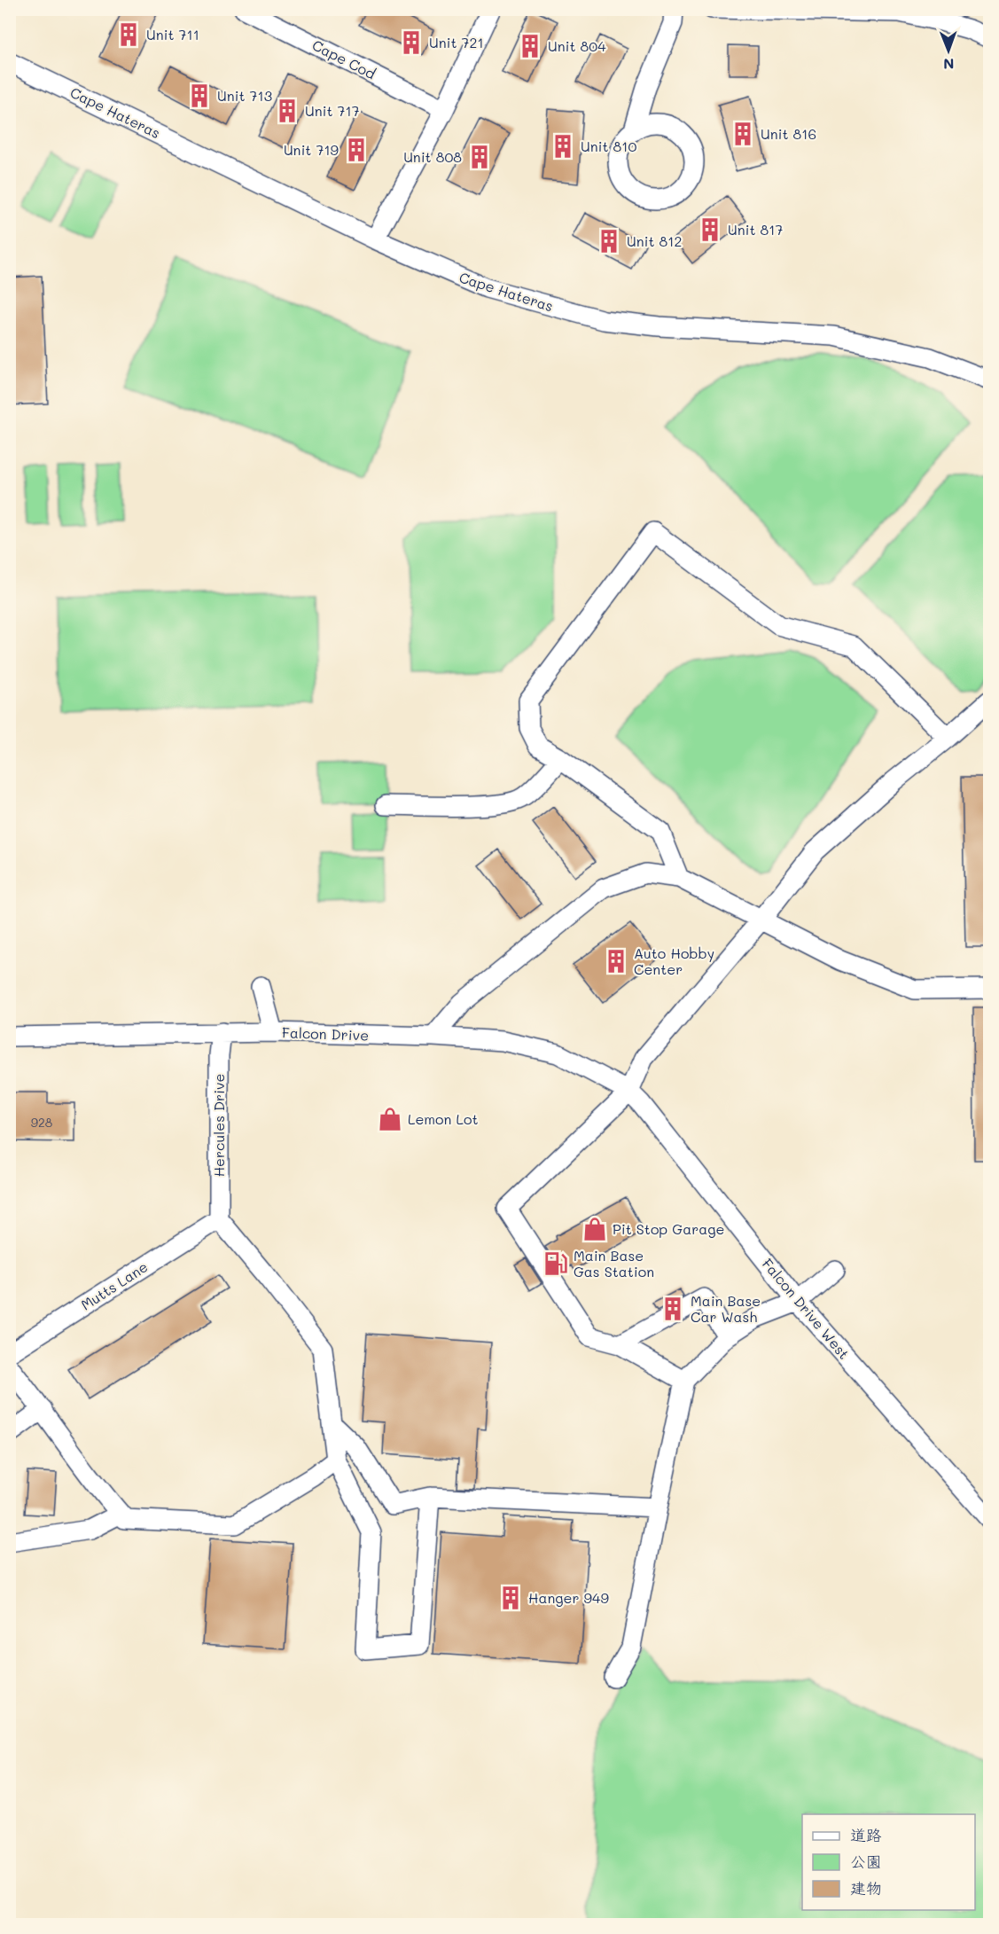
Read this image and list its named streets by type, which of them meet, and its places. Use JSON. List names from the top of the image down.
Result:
{
  "streets": {
    "street": [
      "Cape Cod",
      "Cape Hateras",
      "Falcon Drive",
      "Hercules Drive",
      "Mutts Lane",
      "Falcon Drive West"
    ]
  },
  "crossings": [
    ["Falcon Drive", "Hercules Drive"],
    ["Falcon Drive", "Falcon Drive West"],
    ["Hercules Drive", "Mutts Lane"]
  ],
  "places": {
    "building": [
      "Unit 711",
      "Unit 721",
      "Unit 804",
      "Unit 713",
      "Unit 717",
      "Unit 816",
      "Unit 810",
      "Unit 719",
      "Unit 808",
      "Unit 817",
      "Unit 812",
      "Auto Hobby Center",
      "Main Base Car Wash",
      "Hanger 949"
    ],
    "shop": ["Lemon Lot", "Pit Stop Garage"],
    "fuel station": ["Main Base Gas Station"]
  },
  "house_numbers": ["928"],
  "legend": ["道路", "公園", "建物"],
  "north": "bottom"
}
